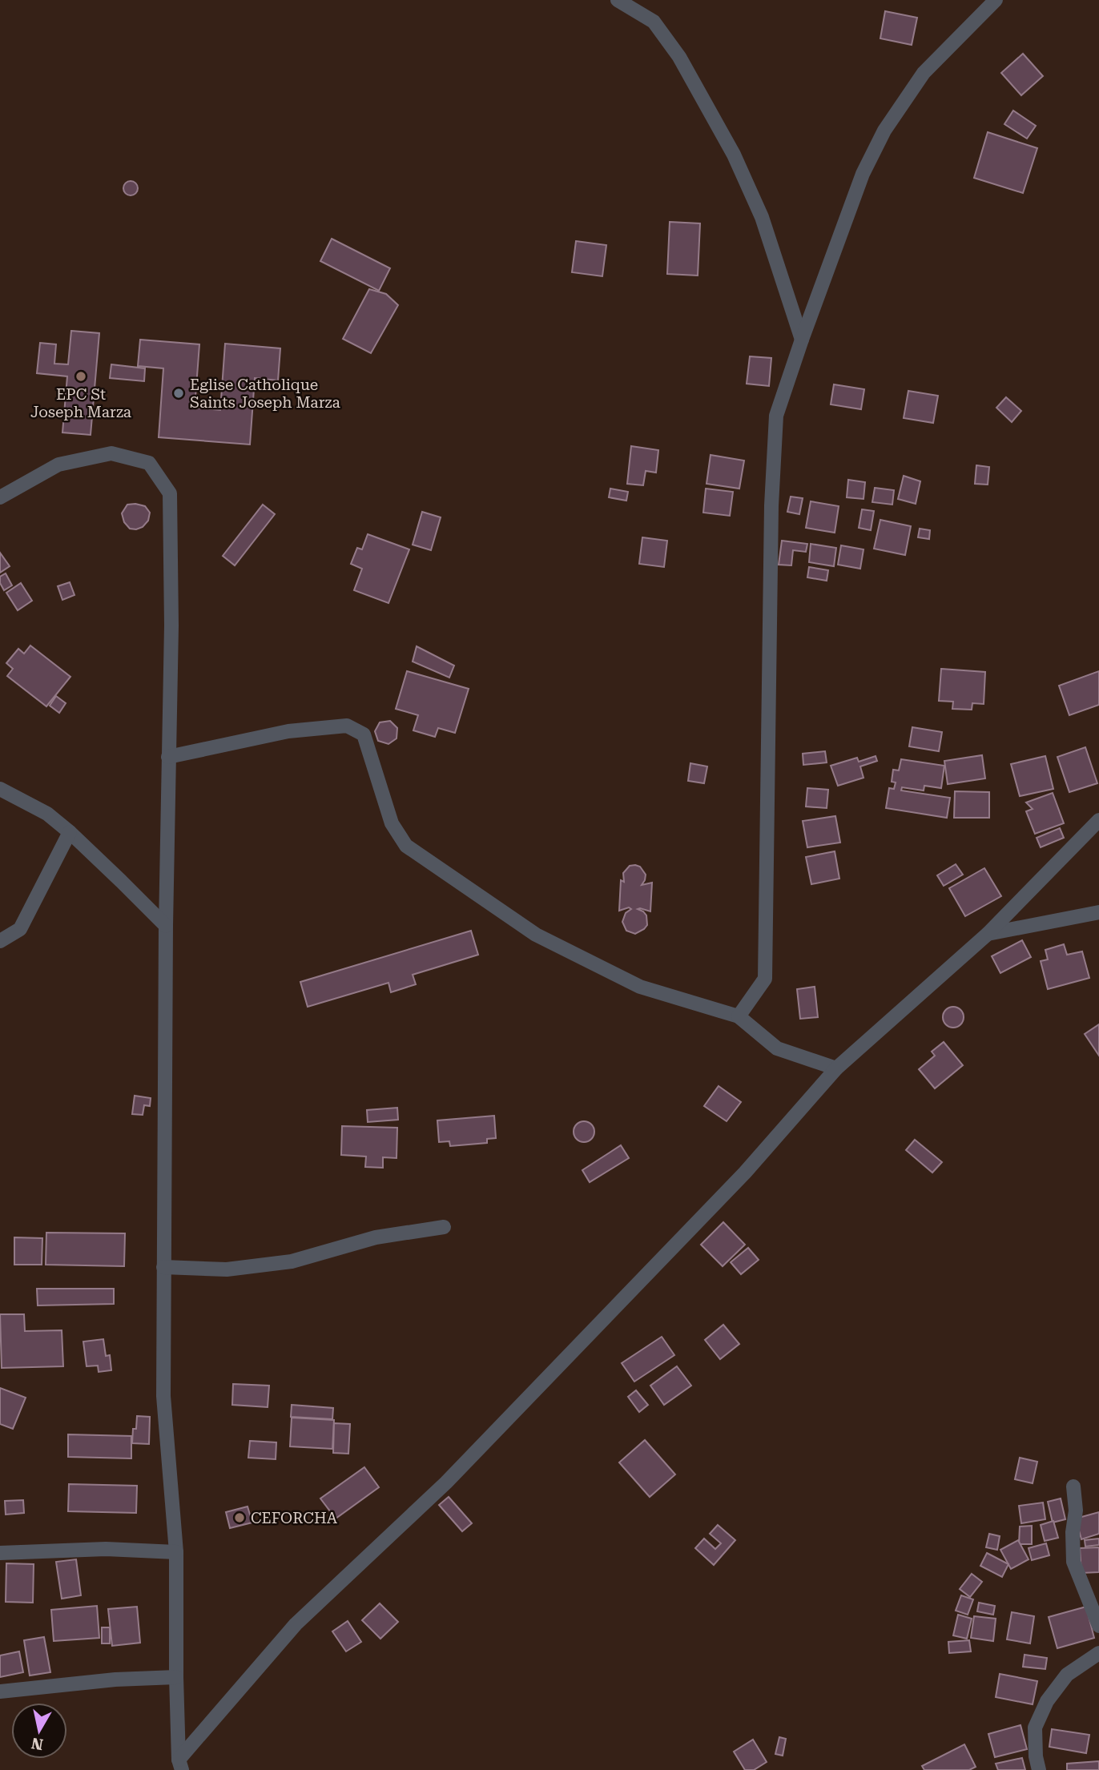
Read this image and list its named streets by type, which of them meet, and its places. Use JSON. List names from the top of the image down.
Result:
{
  "places": ["EPC St Joseph Marza", "Eglise Catholique Saints Joseph Marza", "CEFORCHA"],
  "north": "bottom"
}
